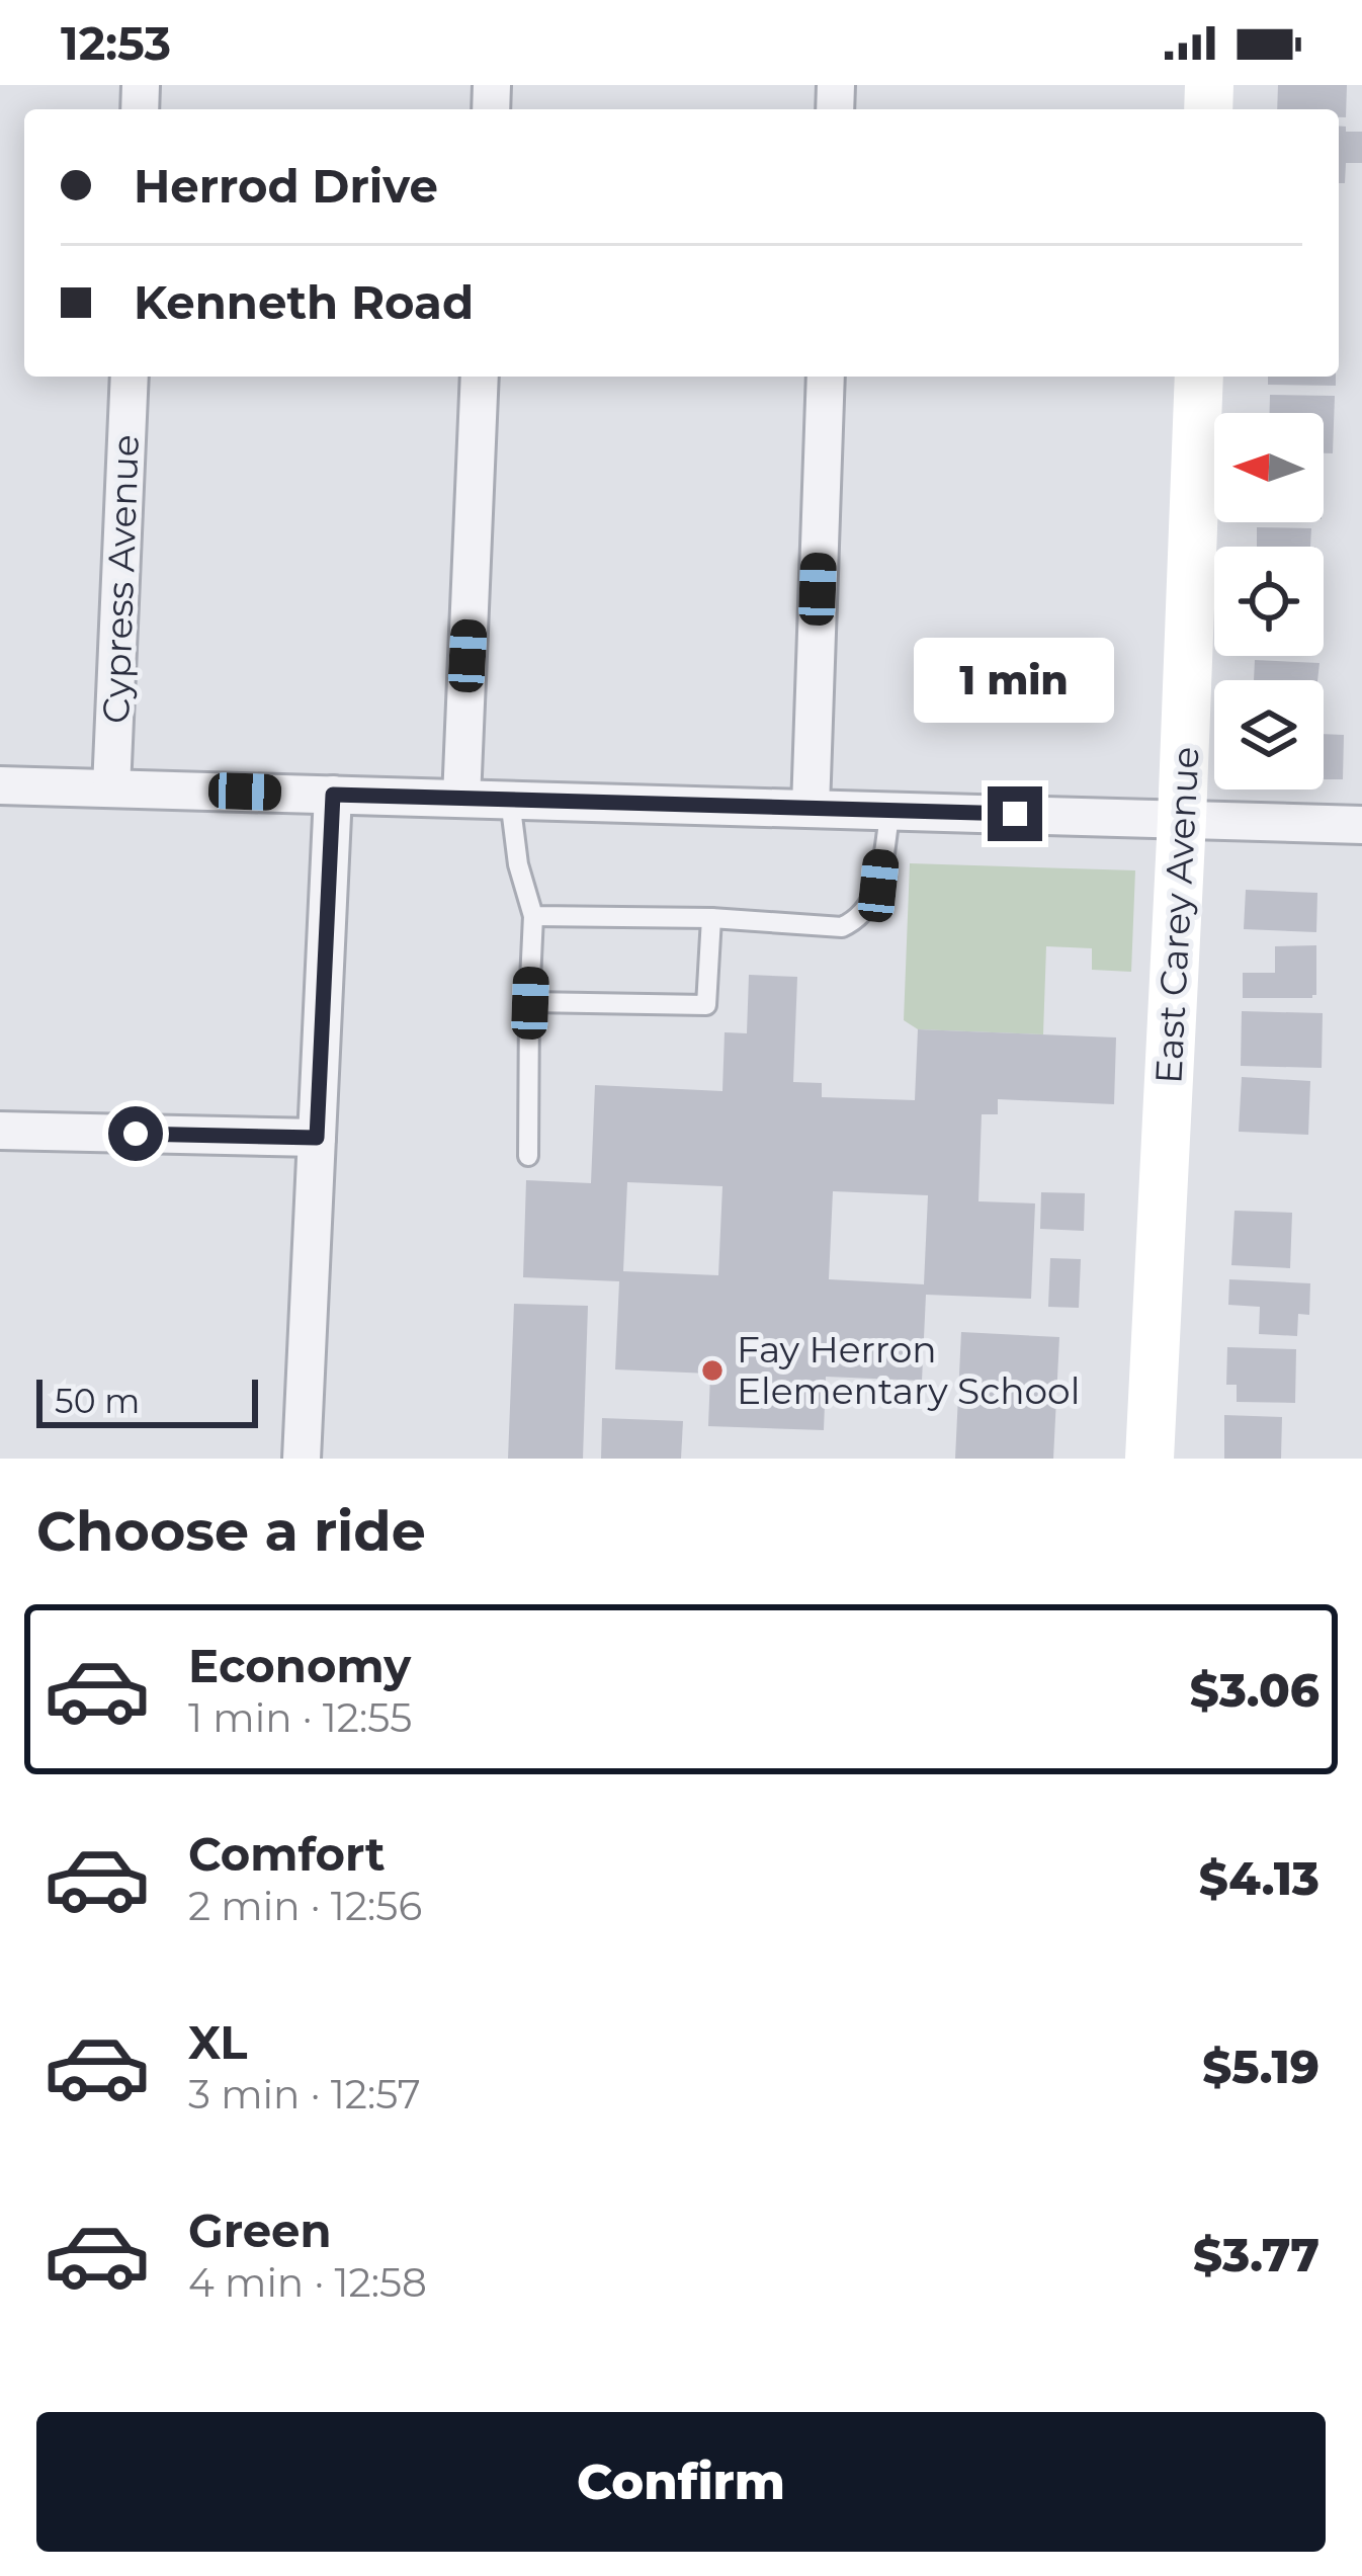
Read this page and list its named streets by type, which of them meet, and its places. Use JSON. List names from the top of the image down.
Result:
{
  "streets": {
    "main road": ["East Carey Avenue"],
    "street": ["Cypress Avenue"]
  },
  "places": ["Fay Herron Elementary School"],
  "scale_bar": "50 m",
  "north": "left",
  "page": {
    "status": "12:53",
    "banner": ["Herrod Drive", "Kenneth Road"],
    "bubble": "1 min",
    "scale": "50 m",
    "heading": "Choose a ride",
    "list": [
      {
        "name": "Economy",
        "note": "1 min · 12:55",
        "value": "$3.06"
      },
      {
        "name": "Comfort",
        "note": "2 min · 12:56",
        "value": "$4.13"
      },
      {
        "name": "XL",
        "note": "3 min · 12:57",
        "value": "$5.19"
      },
      {
        "name": "Green",
        "note": "4 min · 12:58",
        "value": "$3.77"
      }
    ],
    "buttons": "Confirm"
  }
}
